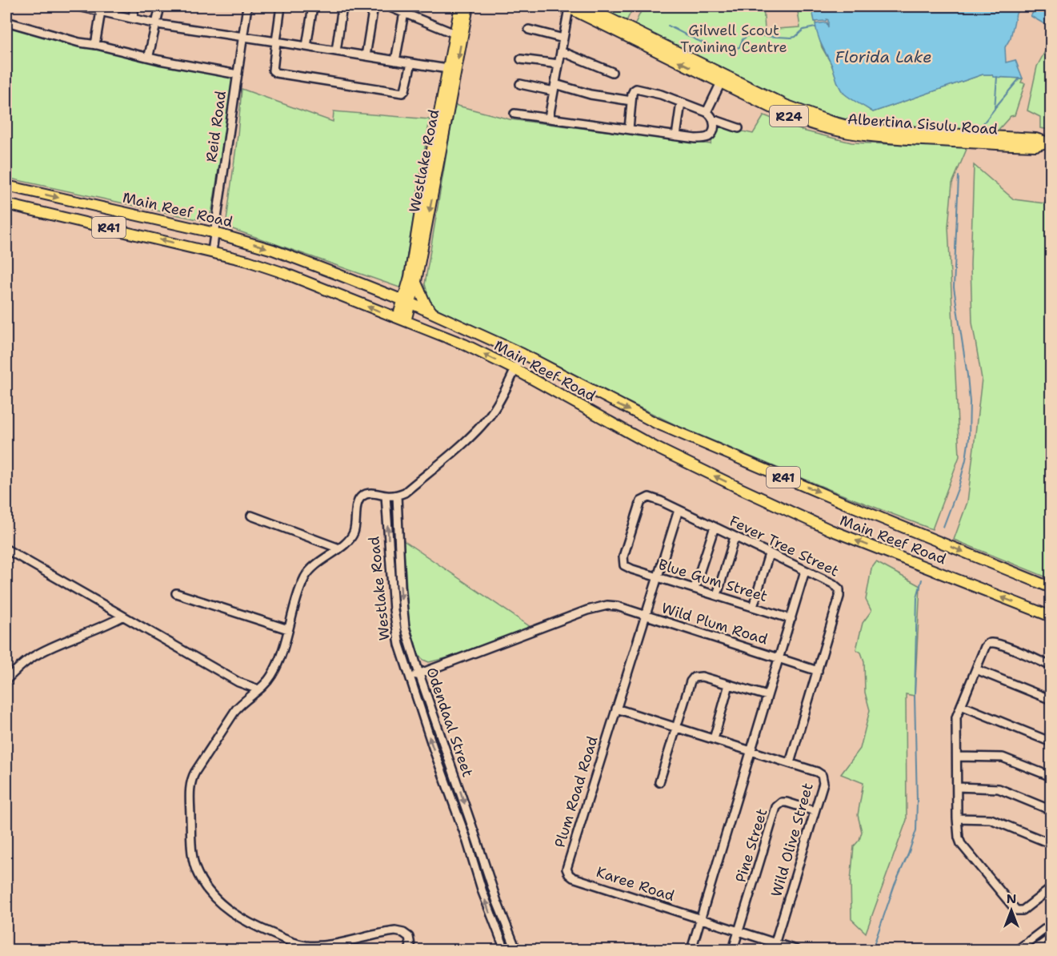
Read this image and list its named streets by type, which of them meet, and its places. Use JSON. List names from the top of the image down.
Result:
{
  "streets": {
    "main road": [
      "R24",
      "Albertina Sisulu Road",
      "Westlake Road",
      "Main Reef Road",
      "R41"
    ],
    "street": [
      "Reid Road",
      "Fever Tree Street",
      "Blue Gum Street",
      "Wild Plum Road",
      "Odendaal Street",
      "Plum Road Road",
      "Wild Olive Street",
      "Pine Street",
      "Karee Road"
    ]
  },
  "crossings": [
    ["Reid Road", "Main Reef Road"],
    ["Westlake Road", "Main Reef Road"],
    ["Westlake Road", "Wild Plum Road"],
    ["Westlake Road", "Odendaal Street"],
    ["Fever Tree Street", "Blue Gum Street"],
    ["Fever Tree Street", "Plum Road Road"],
    ["Fever Tree Street", "Wild Olive Street"],
    ["Blue Gum Street", "Plum Road Road"],
    ["Wild Plum Road", "Odendaal Street"],
    ["Wild Plum Road", "Plum Road Road"],
    ["Wild Plum Road", "Wild Olive Street"],
    ["Wild Plum Road", "Karee Road"],
    ["Plum Road Road", "Wild Olive Street"],
    ["Plum Road Road", "Karee Road"],
    ["Wild Olive Street", "Pine Street"],
    ["Wild Olive Street", "Karee Road"],
    ["Pine Street", "Karee Road"]
  ],
  "water": ["Florida Lake"],
  "parks": ["Gilwell Scout Training Centre"],
  "north": "top"
}
